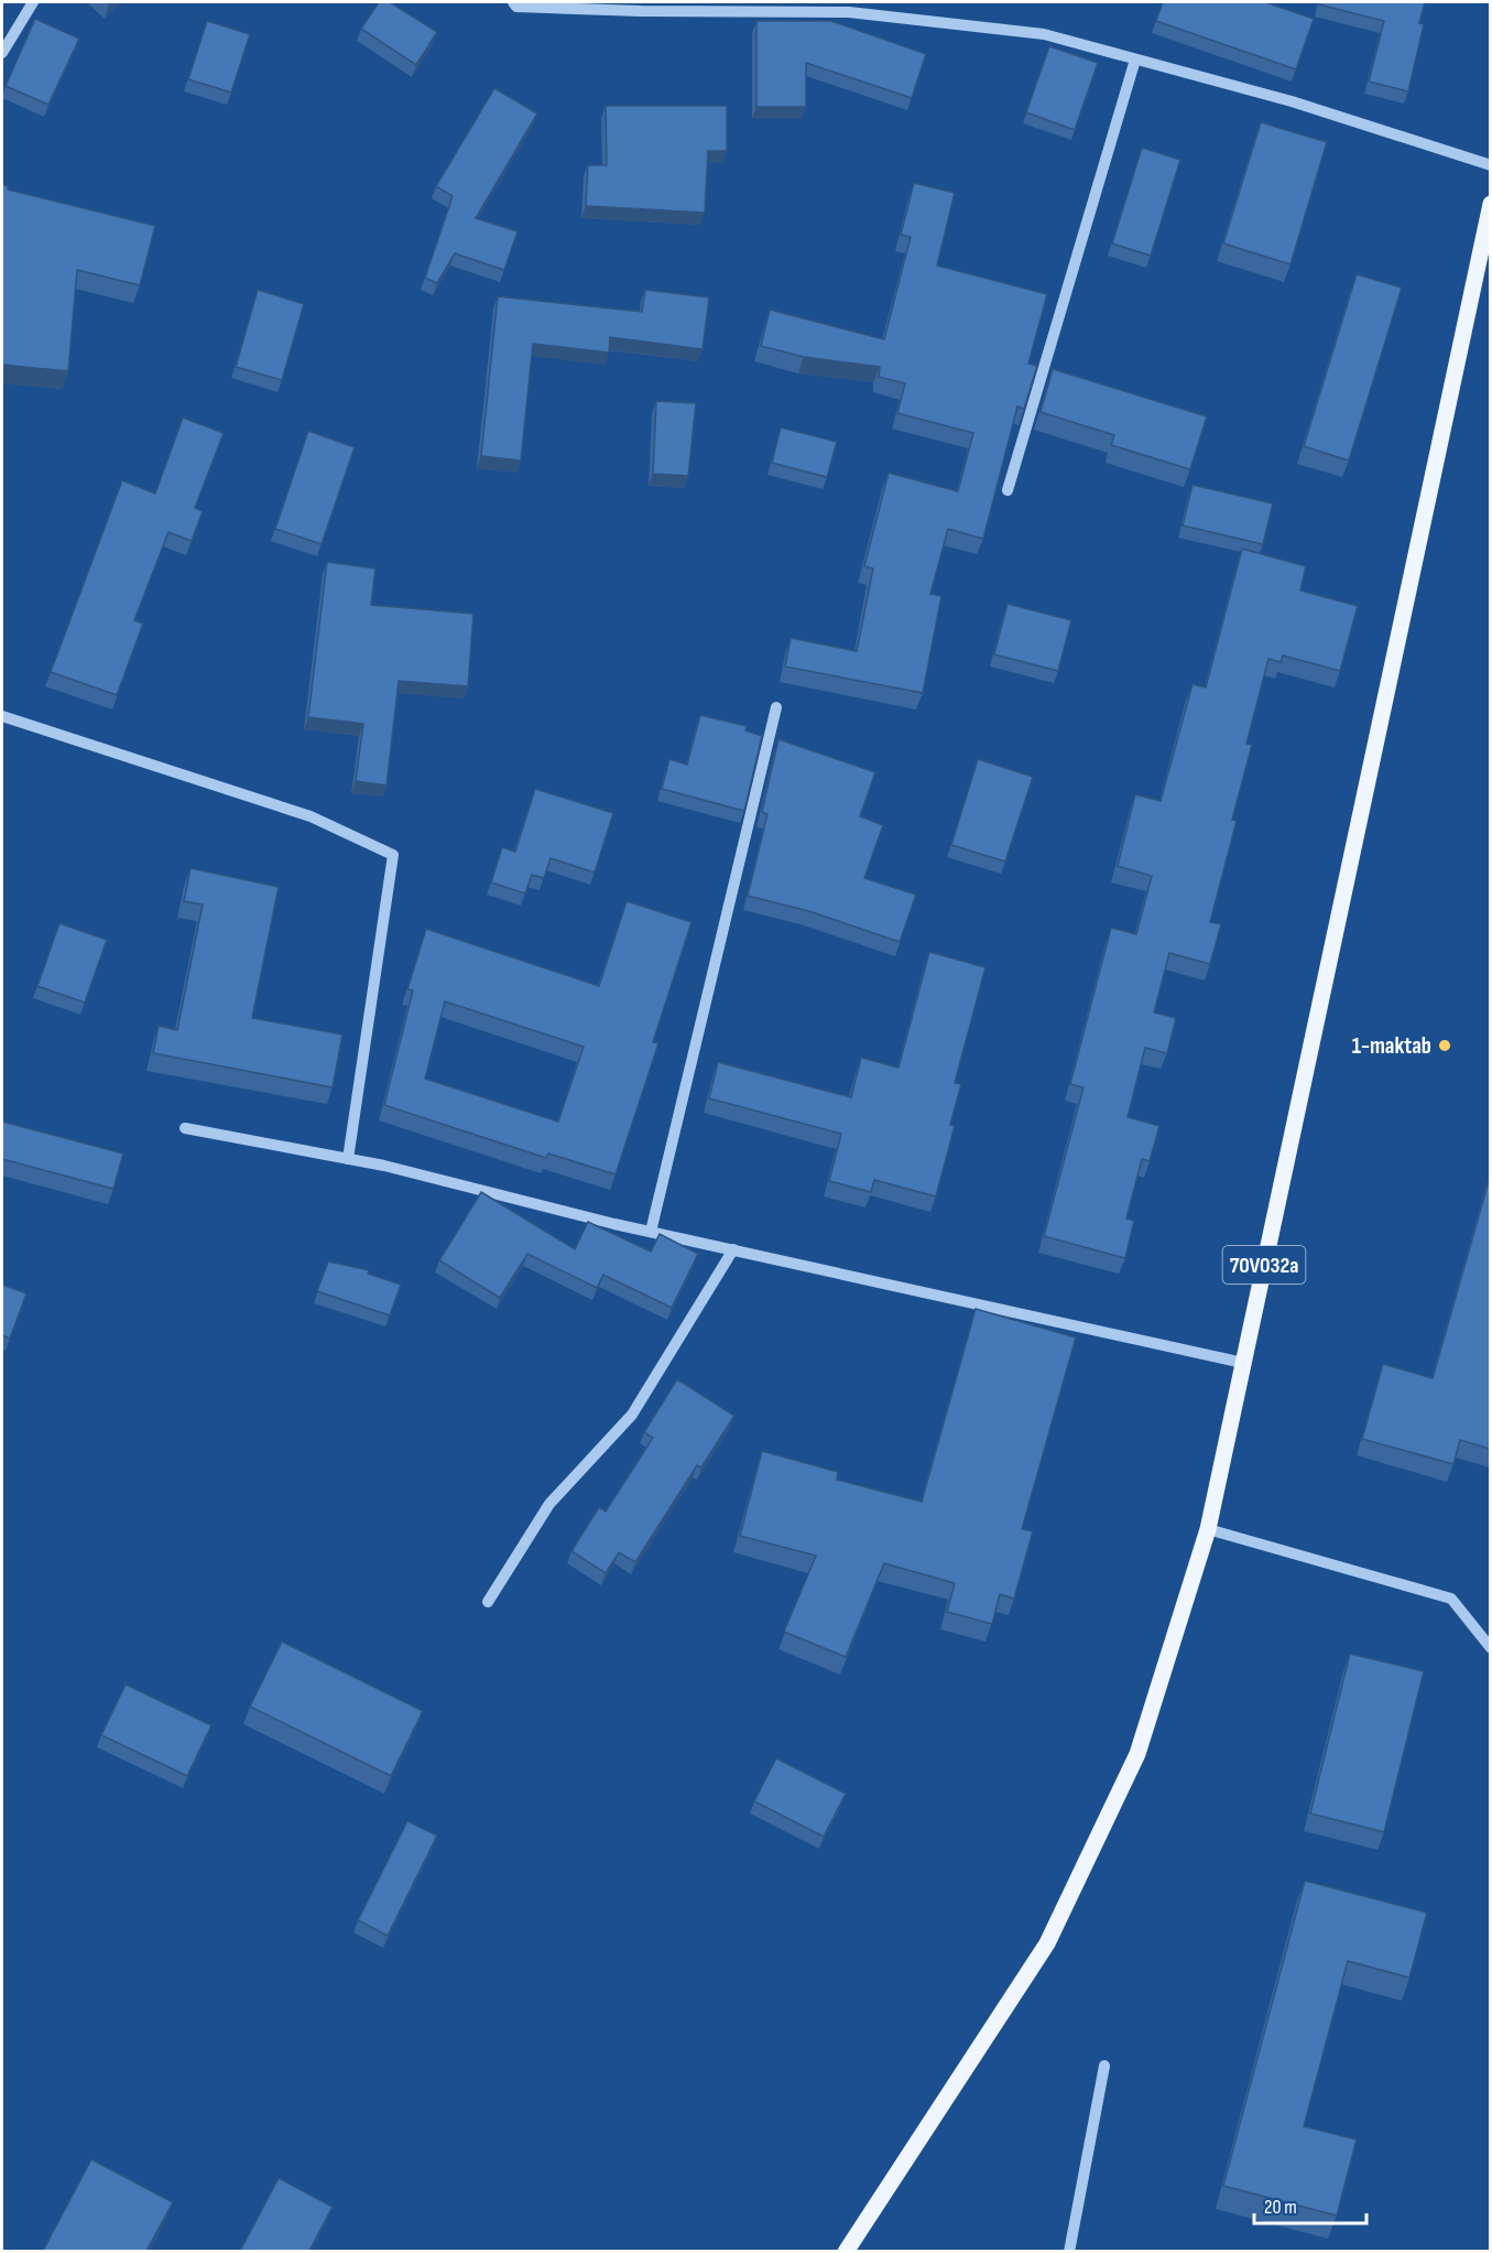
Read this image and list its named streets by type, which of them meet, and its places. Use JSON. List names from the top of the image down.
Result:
{
  "streets": {
    "main road": ["70V032a"]
  },
  "places": ["1-maktab"],
  "scale_bar": "20 m"
}
